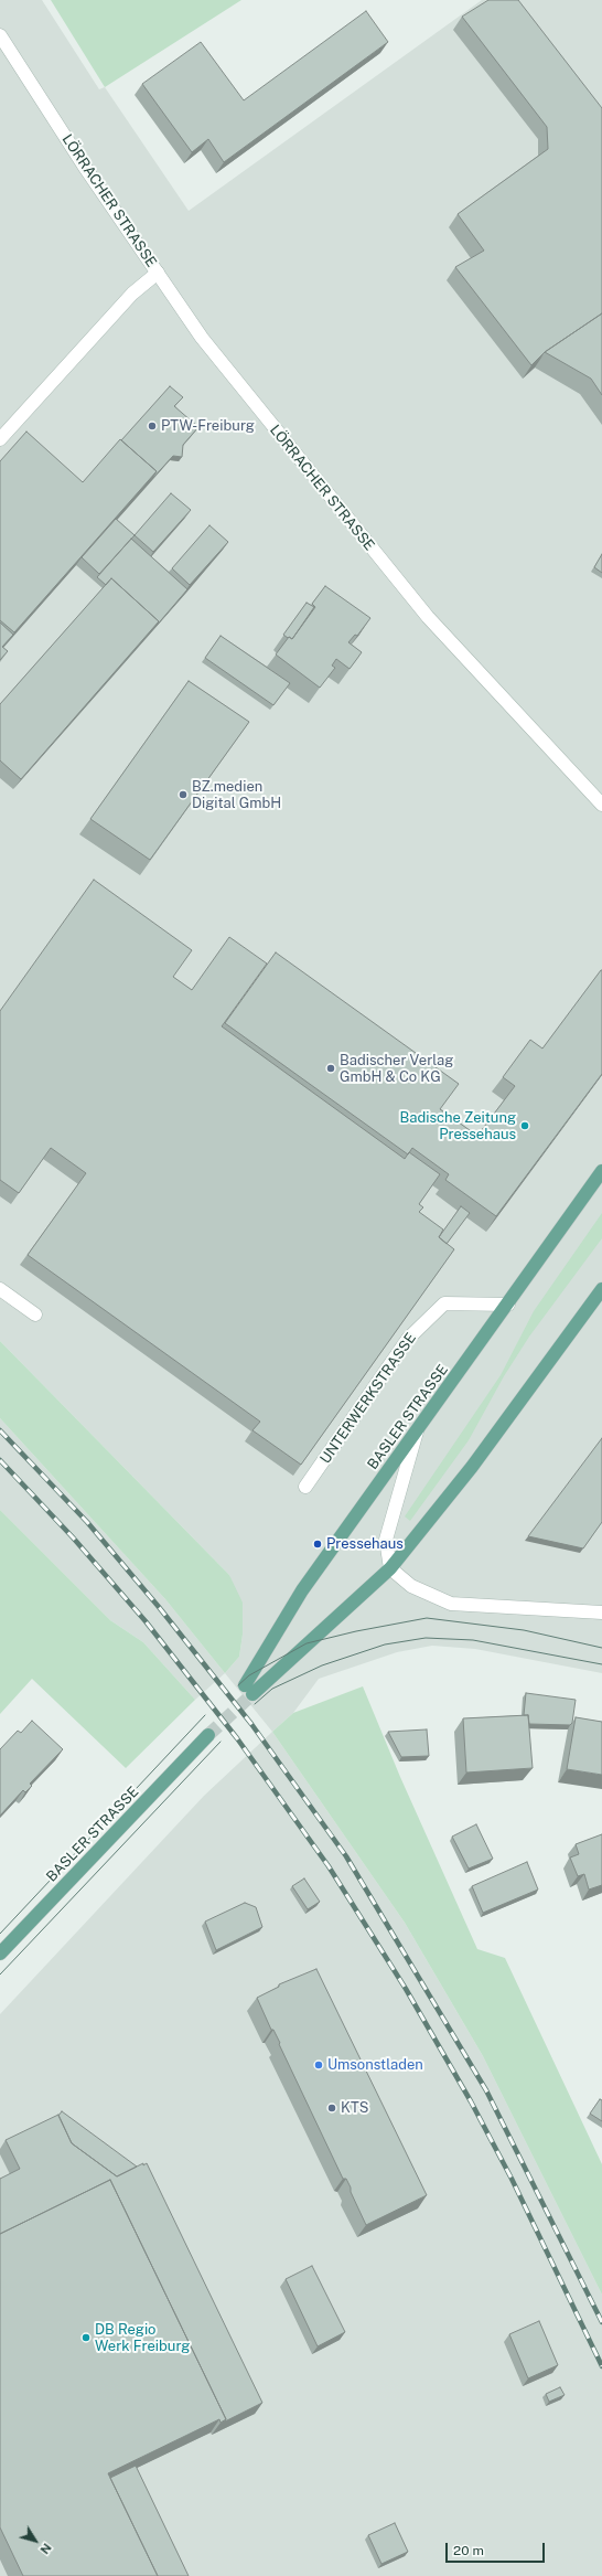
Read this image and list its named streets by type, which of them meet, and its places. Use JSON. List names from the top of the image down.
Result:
{
  "streets": {
    "main road": ["BASLER STRASSE"],
    "street": ["LÖRRACHER STRASSE", "UNTERWERKSTRASSE"]
  },
  "crossings": [
    ["UNTERWERKSTRASSE", "BASLER STRASSE"]
  ],
  "places": [
    "PTW-Freiburg",
    "BZ.medien Digital GmbH",
    "Badischer Verlag GmbH & Co KG",
    "Badische Zeitung Pressehaus",
    "Pressehaus",
    "Umsonstladen",
    "KTS",
    "DB Regio Werk Freiburg"
  ],
  "scale_bar": "20 m",
  "north": "bottom right"
}
